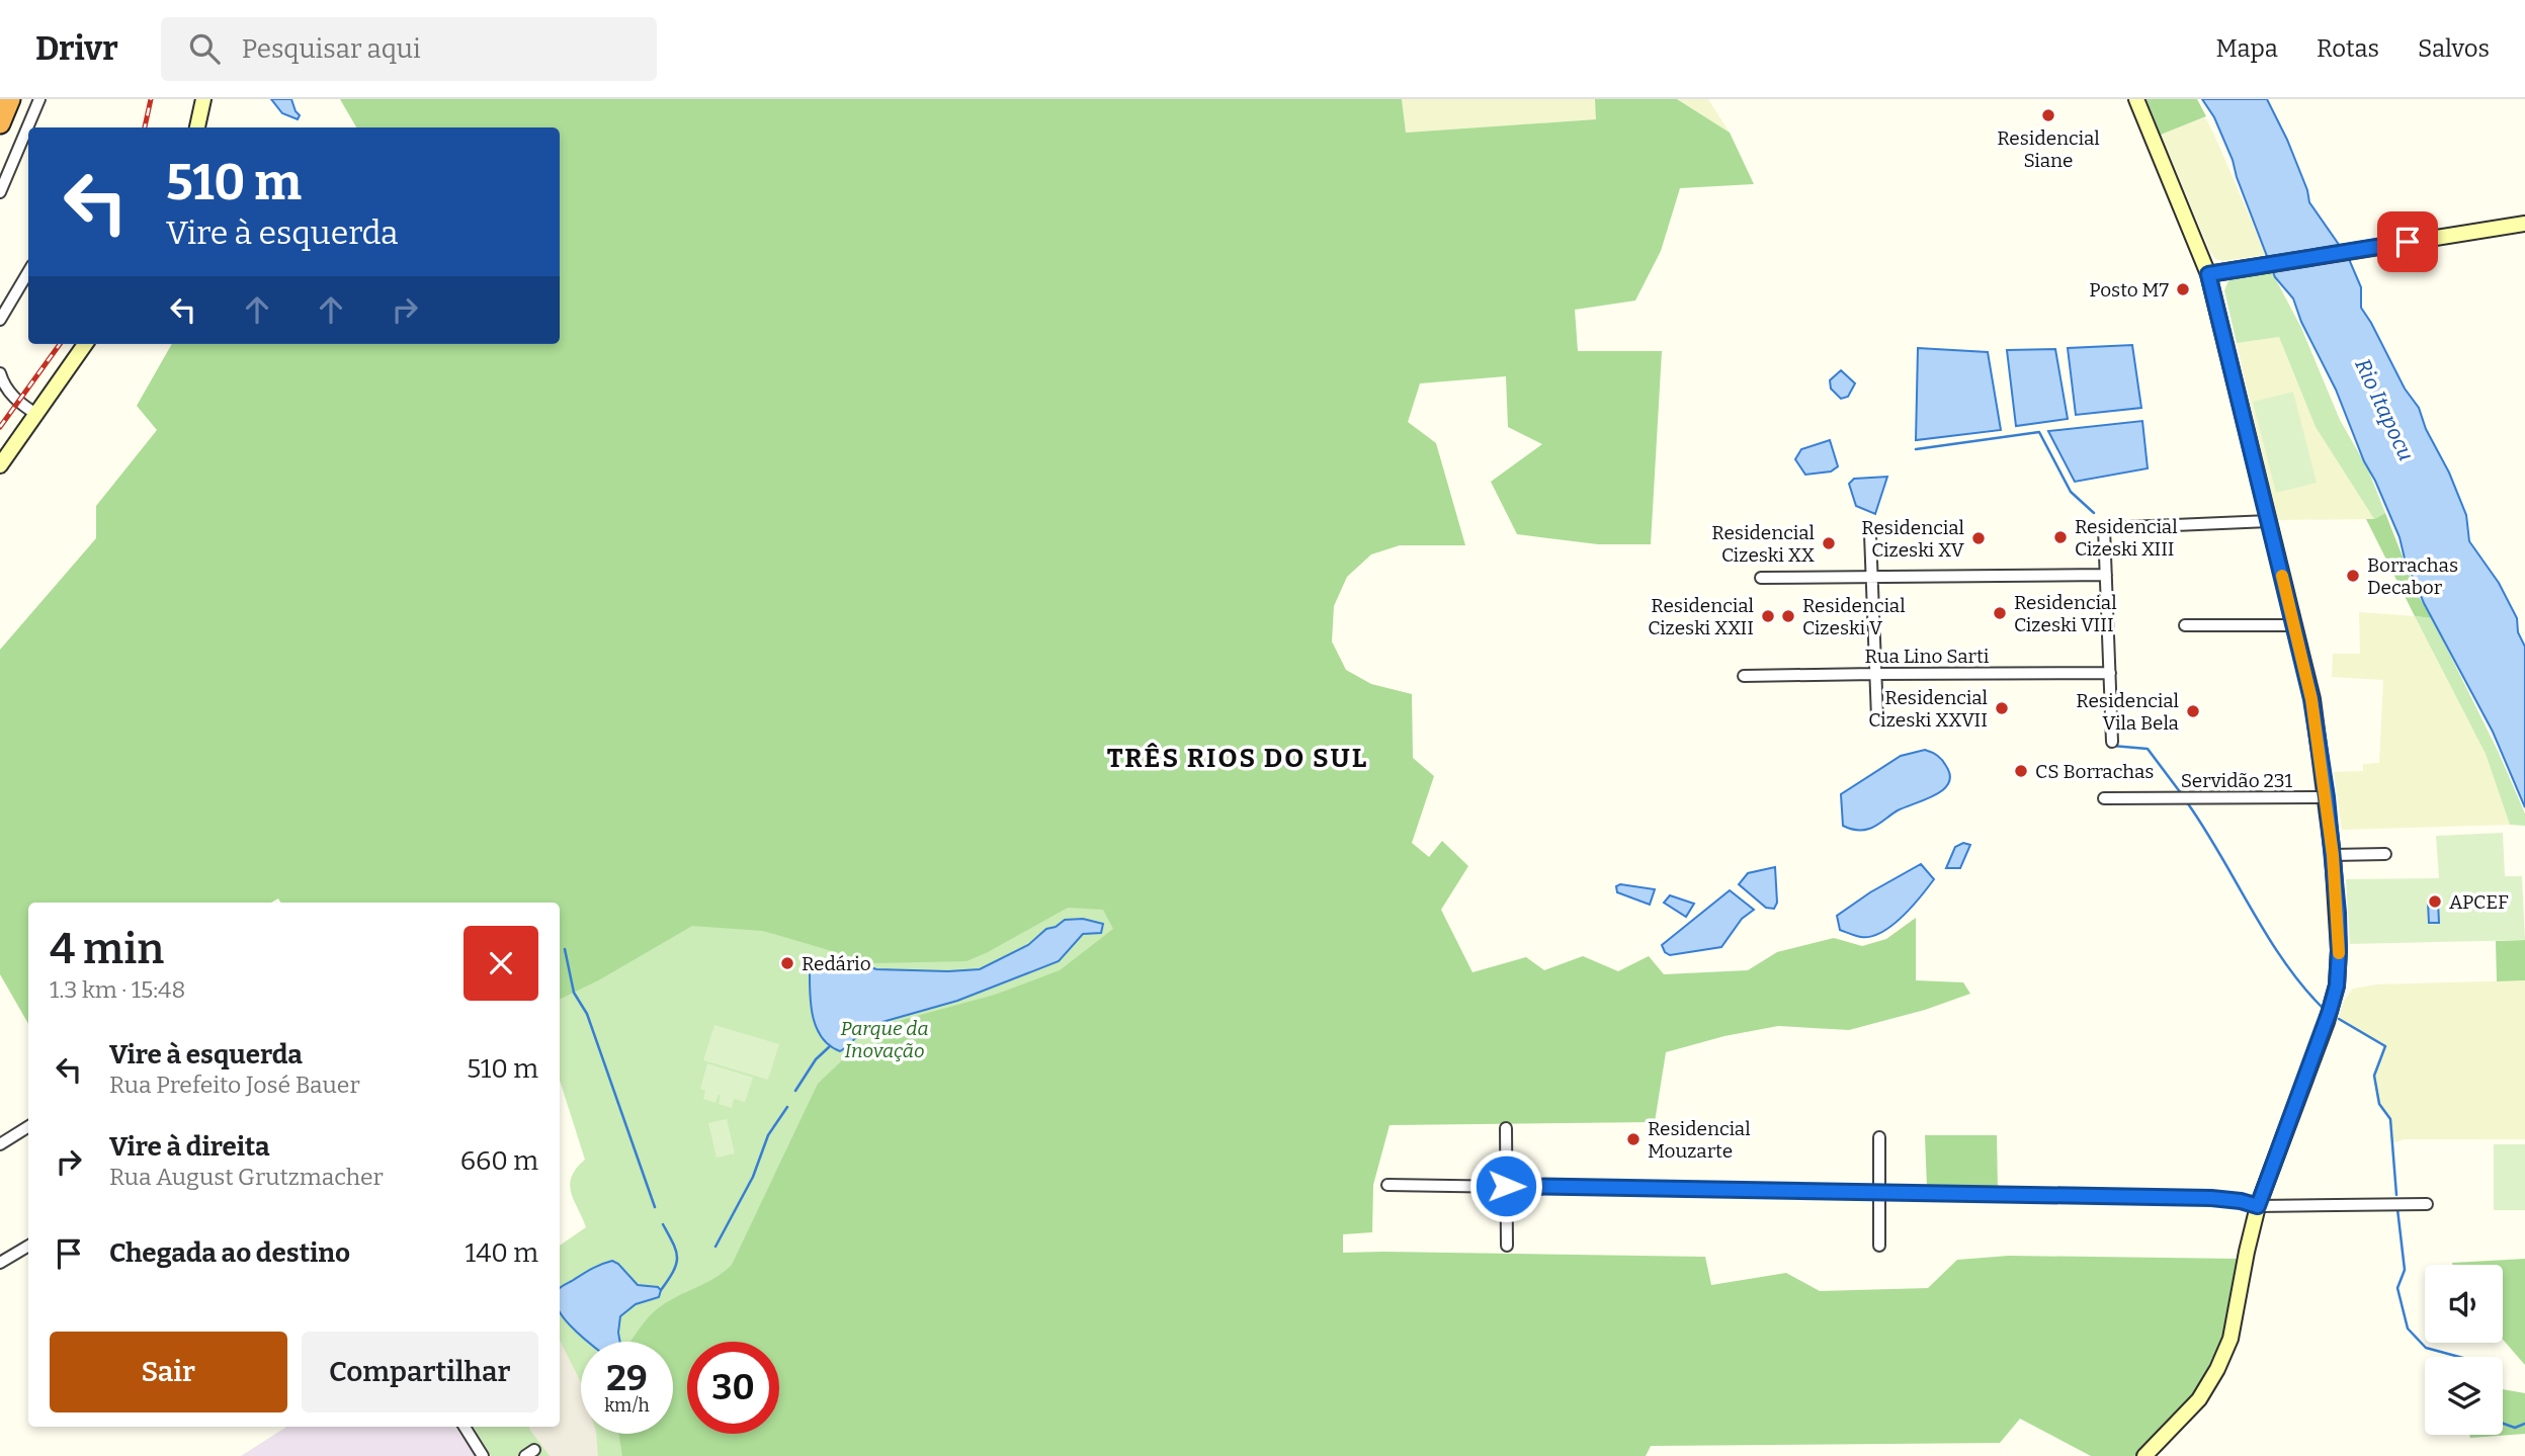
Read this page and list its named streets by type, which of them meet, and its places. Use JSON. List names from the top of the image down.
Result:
{
  "streets": {
    "street": ["Rua Lino Sarti", "Servidão 231"]
  },
  "districts": ["TRÊS RIOS DO SUL"],
  "water": ["Rio Itapocu"],
  "parks": ["Parque da Inovação"],
  "places": [
    "Residencial Siane",
    "Posto M7",
    "Residencial Cizeski XIII",
    "Residencial Cizeski XV",
    "Residencial Cizeski XX",
    "Borrachas Decabor",
    "Residencial Cizeski VIII",
    "Residencial Cizeski XXII",
    "Residencial Cizeski V",
    "Residencial Cizeski XXVII",
    "Residencial Vila Bela",
    "CS Borrachas",
    "APCEF",
    "Redário",
    "Residencial Mouzarte"
  ],
  "page": {
    "header": "Drivr",
    "search": "Pesquisar aqui",
    "nav": ["Mapa", "Rotas", "Salvos"],
    "turn": ["510 m", "Vire à esquerda"],
    "heading": ["4 min", "1.3 km · 15:48"],
    "list": [
      {
        "name": "Vire à esquerda",
        "note": "Rua Prefeito José Bauer",
        "value": "510 m"
      },
      {
        "name": "Vire à direita",
        "note": "Rua August Grutzmacher",
        "value": "660 m"
      },
      {
        "name": "Chegada ao destino",
        "value": "140 m"
      }
    ],
    "buttons": ["Sair", "Compartilhar"],
    "speed": "29 km/h",
    "limit": "30"
  }
}
